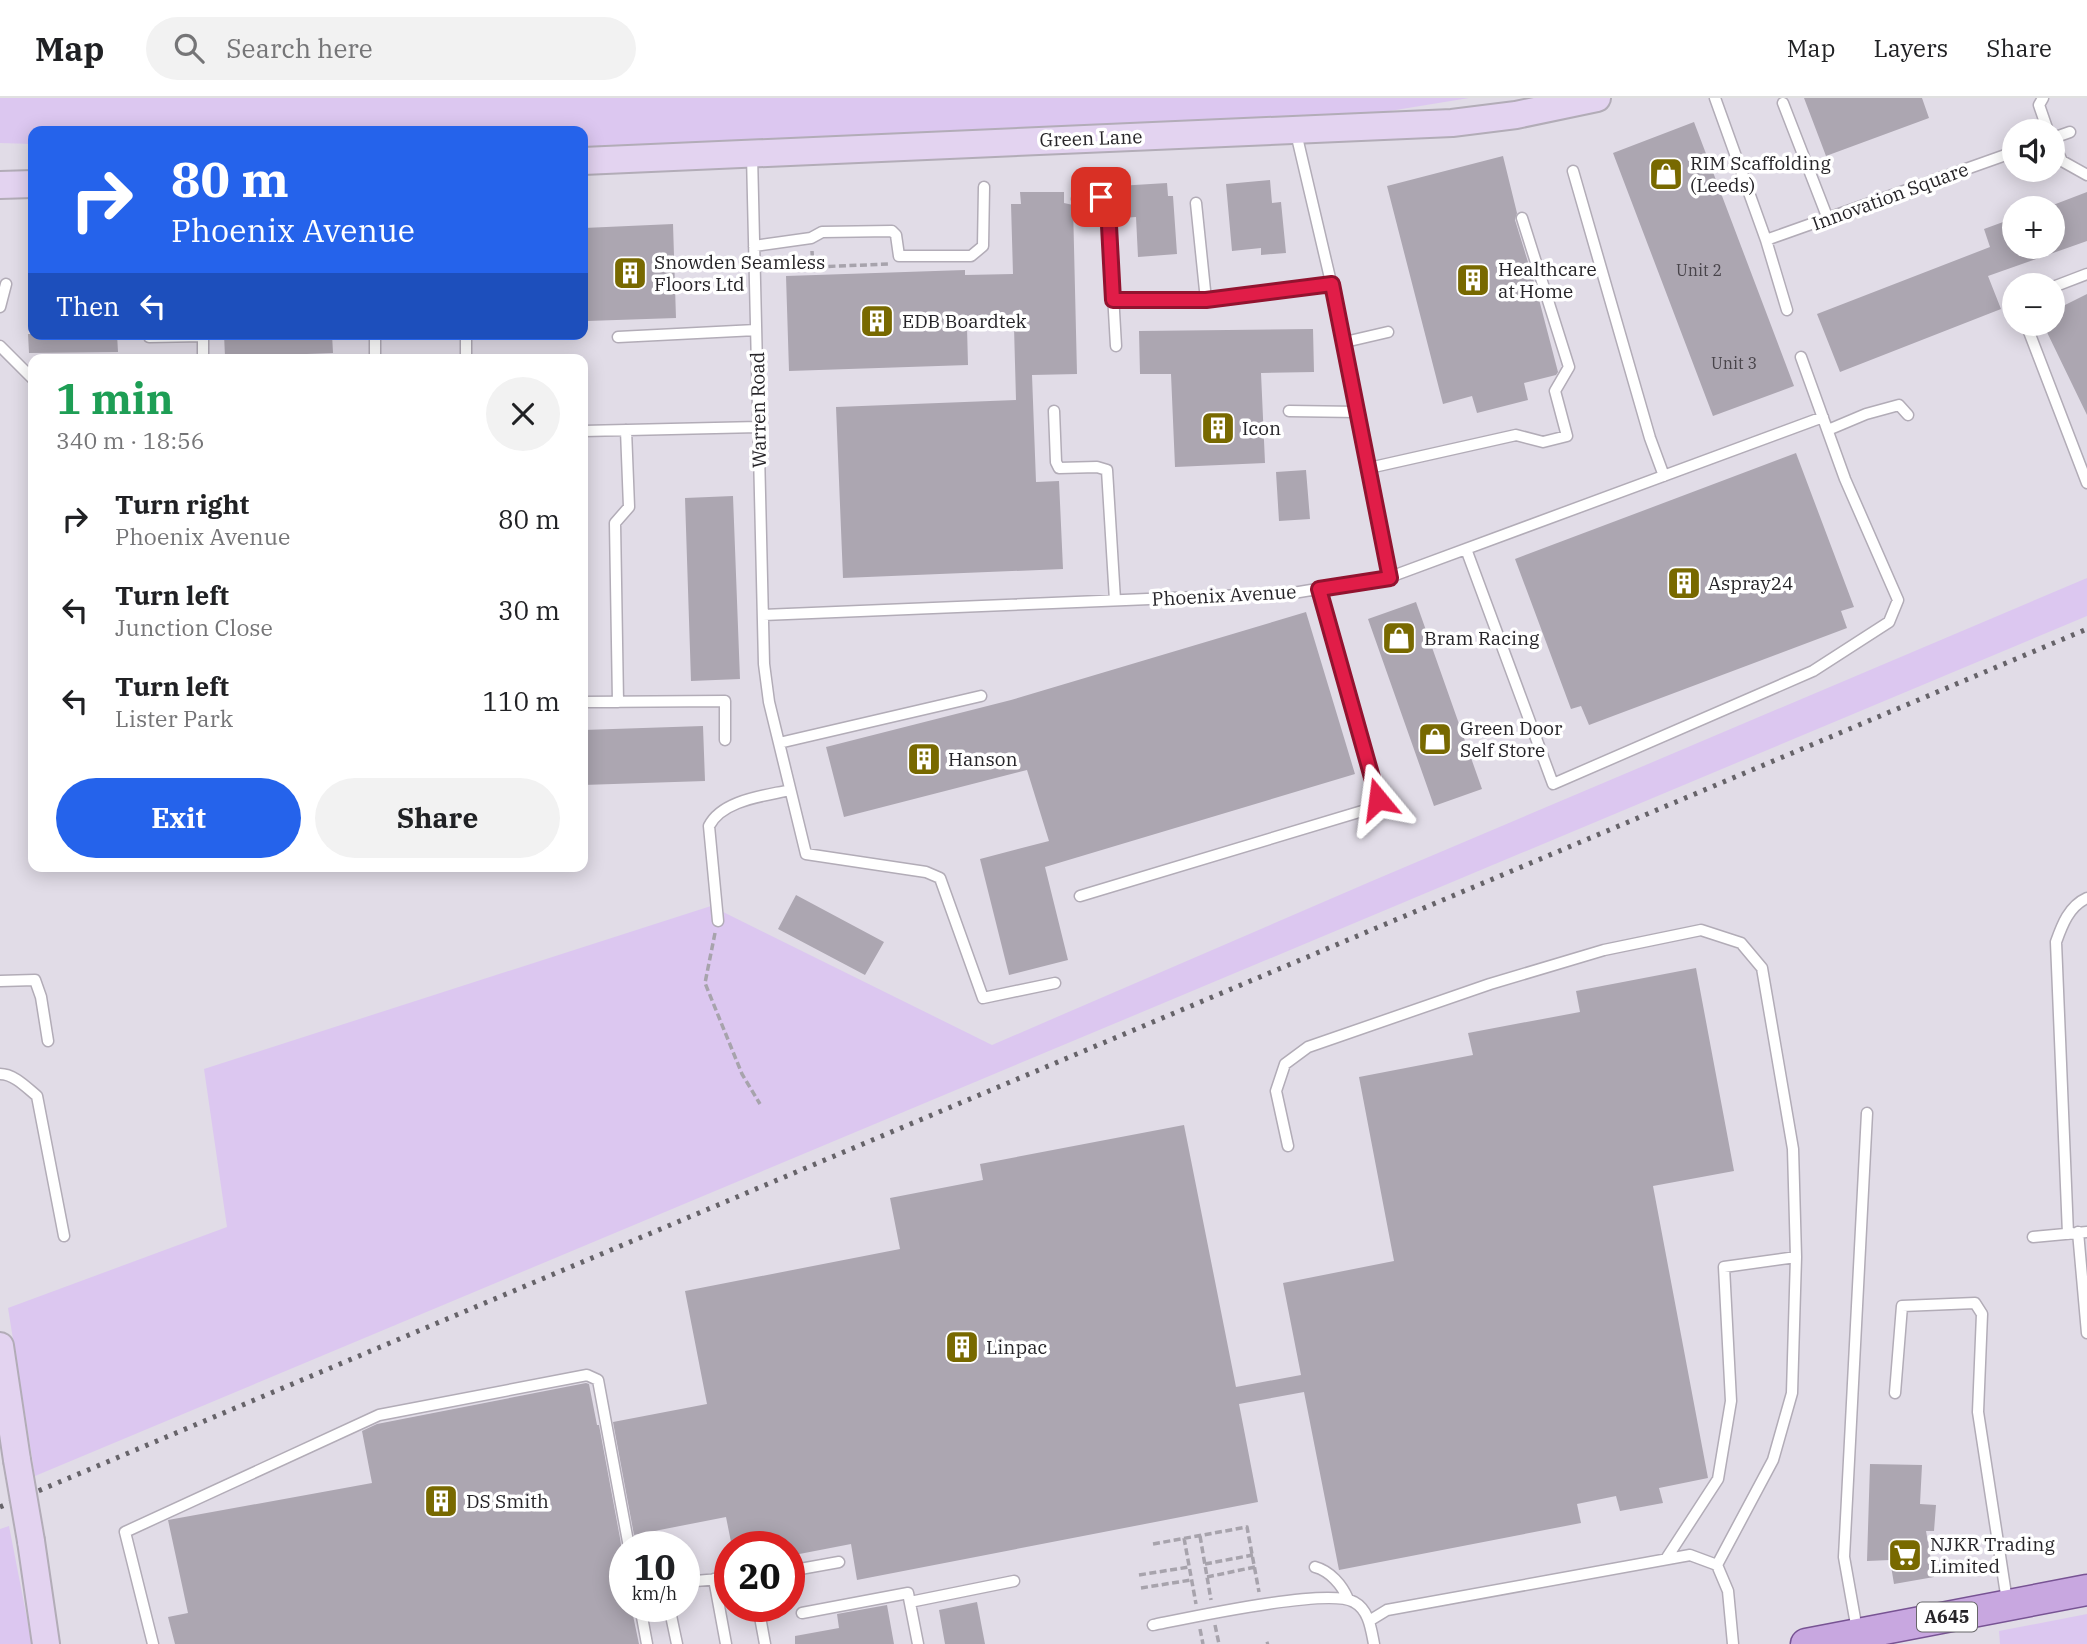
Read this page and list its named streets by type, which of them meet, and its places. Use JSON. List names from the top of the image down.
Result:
{
  "streets": {
    "main road": ["A645"],
    "street": ["Green Lane"],
    "lane": ["Innovation Square", "Warren Road", "Phoenix Avenue"]
  },
  "crossings": [
    ["Green Lane", "Warren Road"],
    ["Warren Road", "Phoenix Avenue"]
  ],
  "places": {
    "shop": ["RIM Scaffolding (Leeds)", "Bram Racing", "Green Door Self Store"],
    "building": [
      "Snowden Seamless Floors Ltd",
      "Healthcare at Home",
      "EDB Boardtek",
      "Icon",
      "Aspray24",
      "Hanson",
      "Linpac",
      "DS Smith"
    ],
    "supermarket": ["NJKR Trading Limited"]
  },
  "house_numbers": ["Unit 2", "Unit 3"],
  "page": {
    "header": "Map",
    "search": "Search here",
    "nav": ["Map", "Layers", "Share"],
    "map_buttons": ["+", "−"],
    "turn": ["80 m", "Phoenix Avenue"],
    "then": "Then",
    "heading": ["1 min", "340 m · 18:56"],
    "list": [
      {
        "name": "Turn right",
        "note": "Phoenix Avenue",
        "value": "80 m"
      },
      {
        "name": "Turn left",
        "note": "Junction Close",
        "value": "30 m"
      },
      {
        "name": "Turn left",
        "note": "Lister Park",
        "value": "110 m"
      }
    ],
    "buttons": ["Exit", "Share"],
    "speed": "10 km/h",
    "limit": "20"
  }
}
